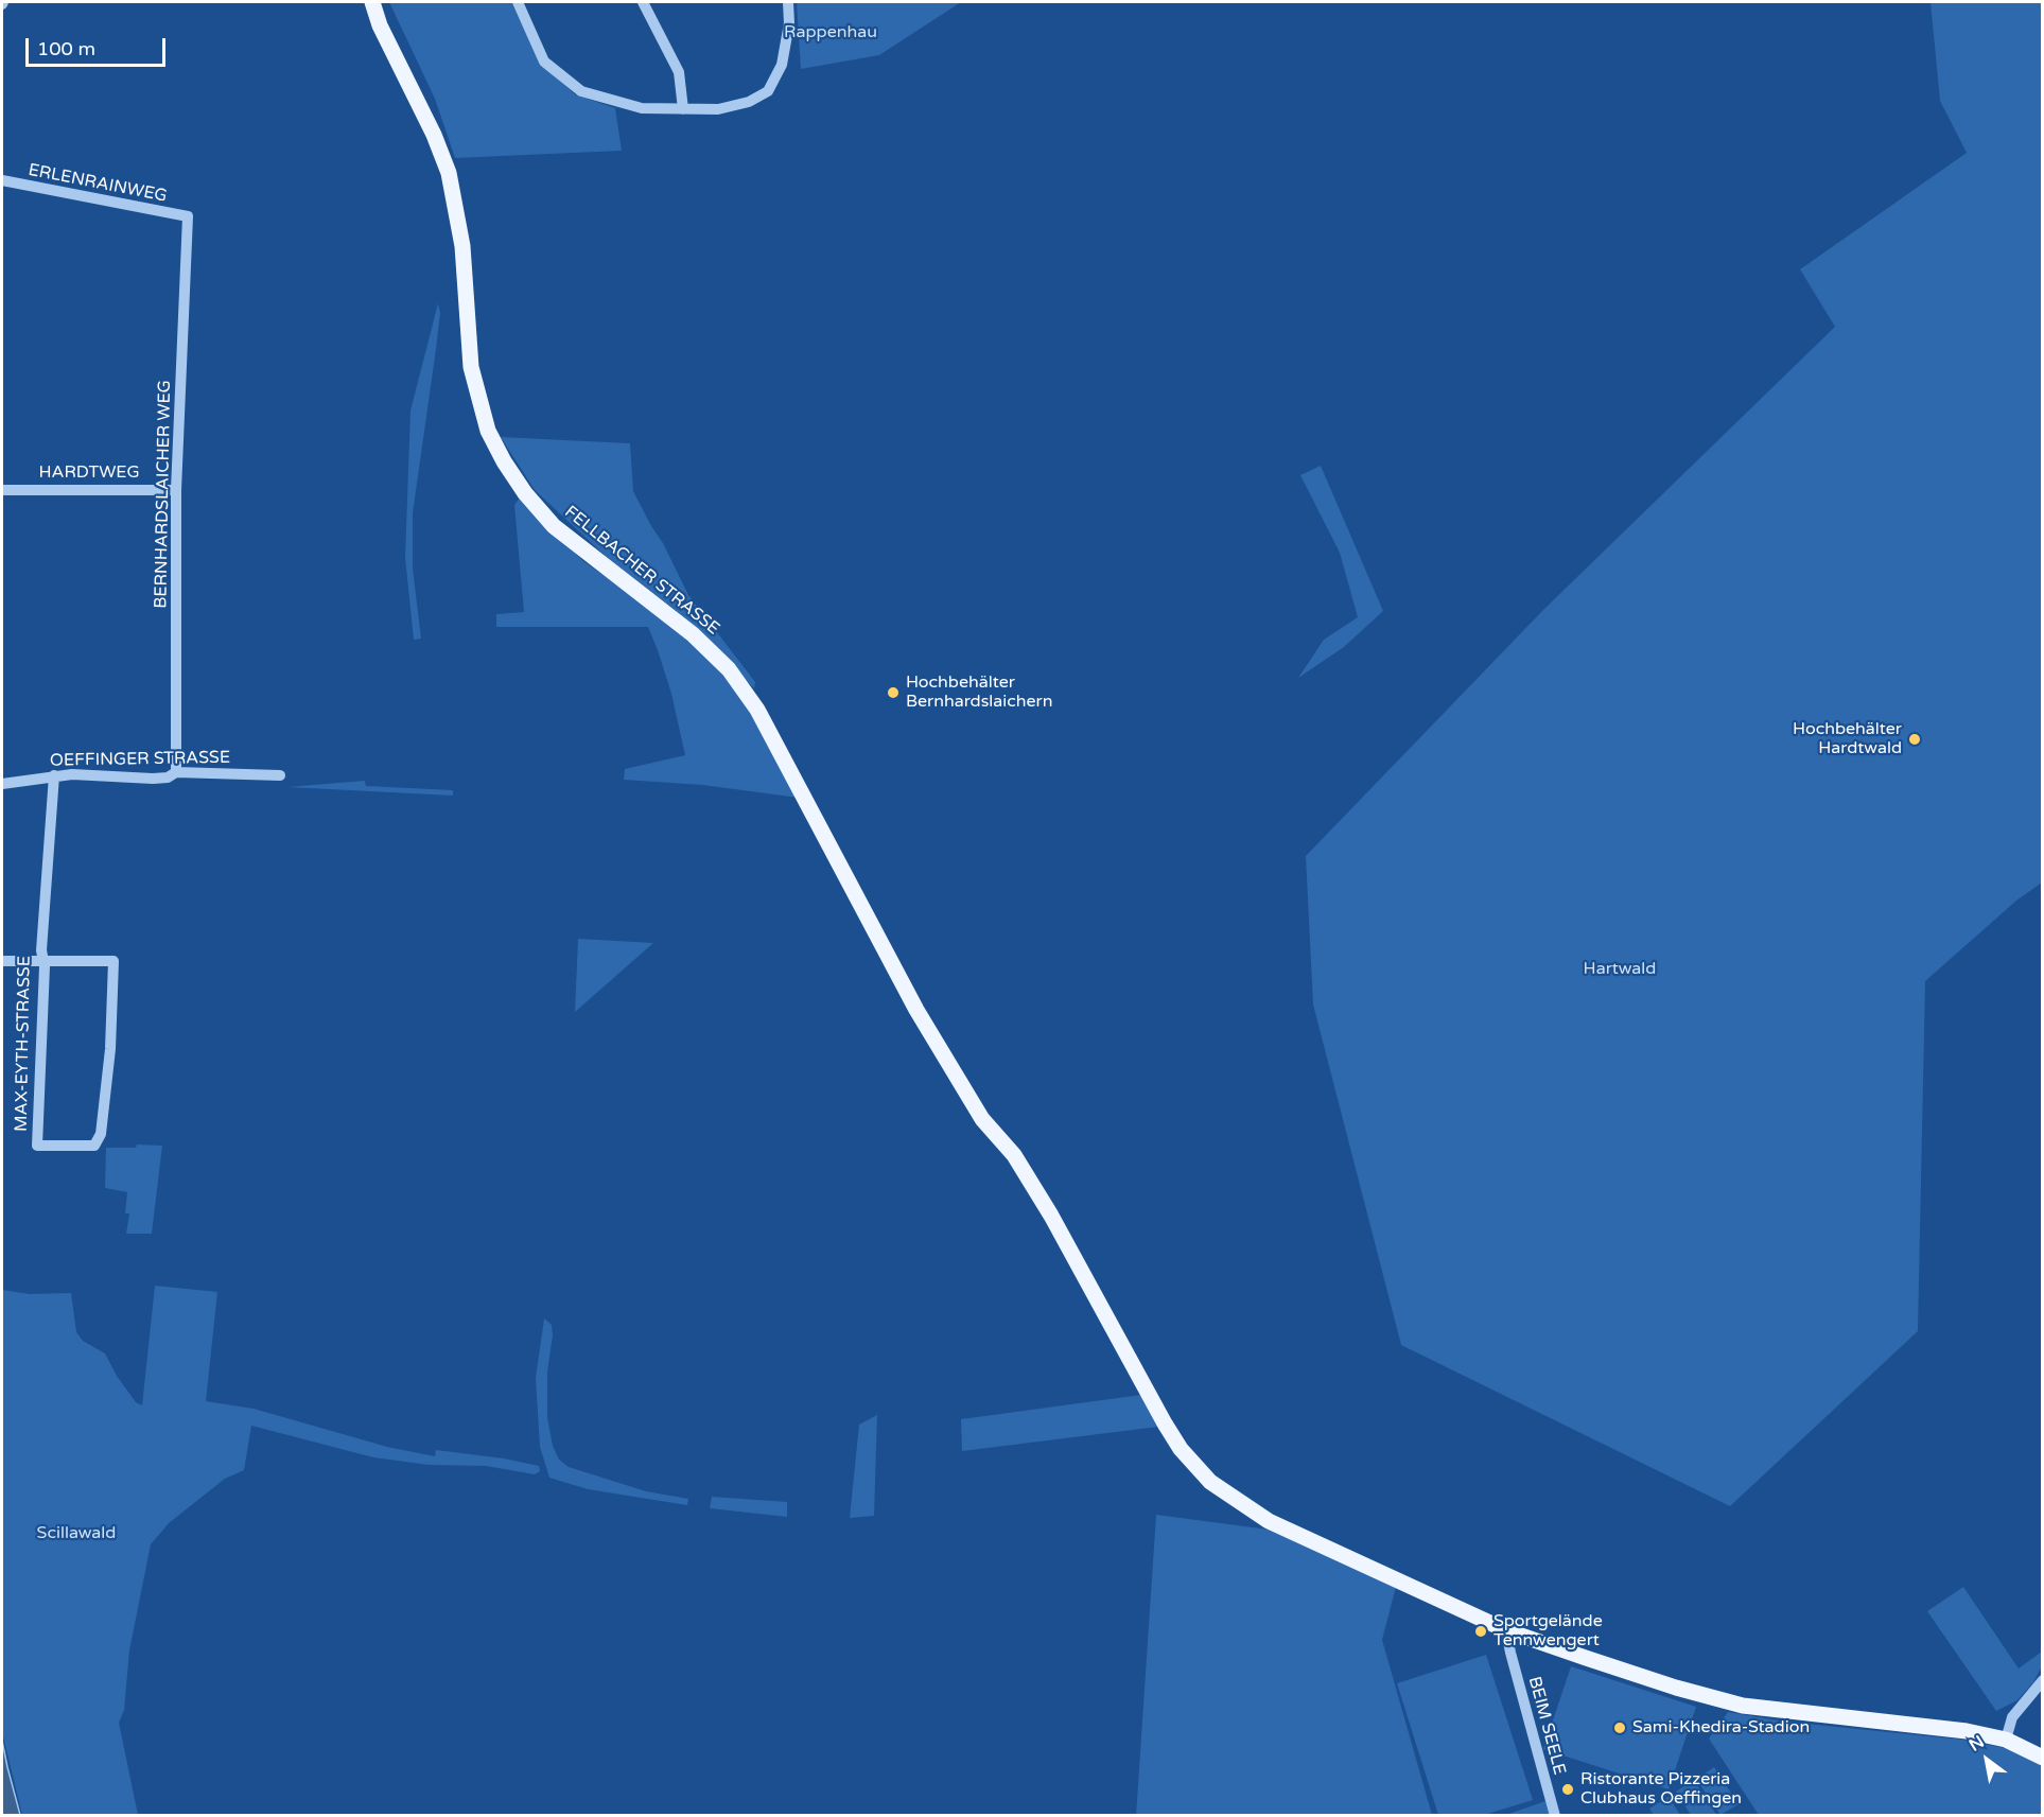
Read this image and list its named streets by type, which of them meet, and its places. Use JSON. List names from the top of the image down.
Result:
{
  "streets": {
    "main road": ["FELLBACHER STRASSE"],
    "street": [
      "ERLENRAINWEG",
      "HARDTWEG",
      "BERNHARDSLAICHER WEG",
      "OEFFINGER STRASSE",
      "MAX-EYTH-STRASSE",
      "BEIM SEELE"
    ]
  },
  "crossings": [
    ["ERLENRAINWEG", "BERNHARDSLAICHER WEG"],
    ["HARDTWEG", "BERNHARDSLAICHER WEG"],
    ["BERNHARDSLAICHER WEG", "OEFFINGER STRASSE"],
    ["FELLBACHER STRASSE", "BEIM SEELE"],
    ["OEFFINGER STRASSE", "MAX-EYTH-STRASSE"]
  ],
  "parks": ["Rappenhau", "Hartwald", "Scillawald"],
  "places": [
    "Hochbehälter Bernhardslaichern",
    "Hochbehälter Hardtwald",
    "Sportgelände Tennwengert",
    "Sami-Khedira-Stadion",
    "Ristorante Pizzeria Clubhaus Oeffingen"
  ],
  "scale_bar": "100 m",
  "north": "top left"
}
